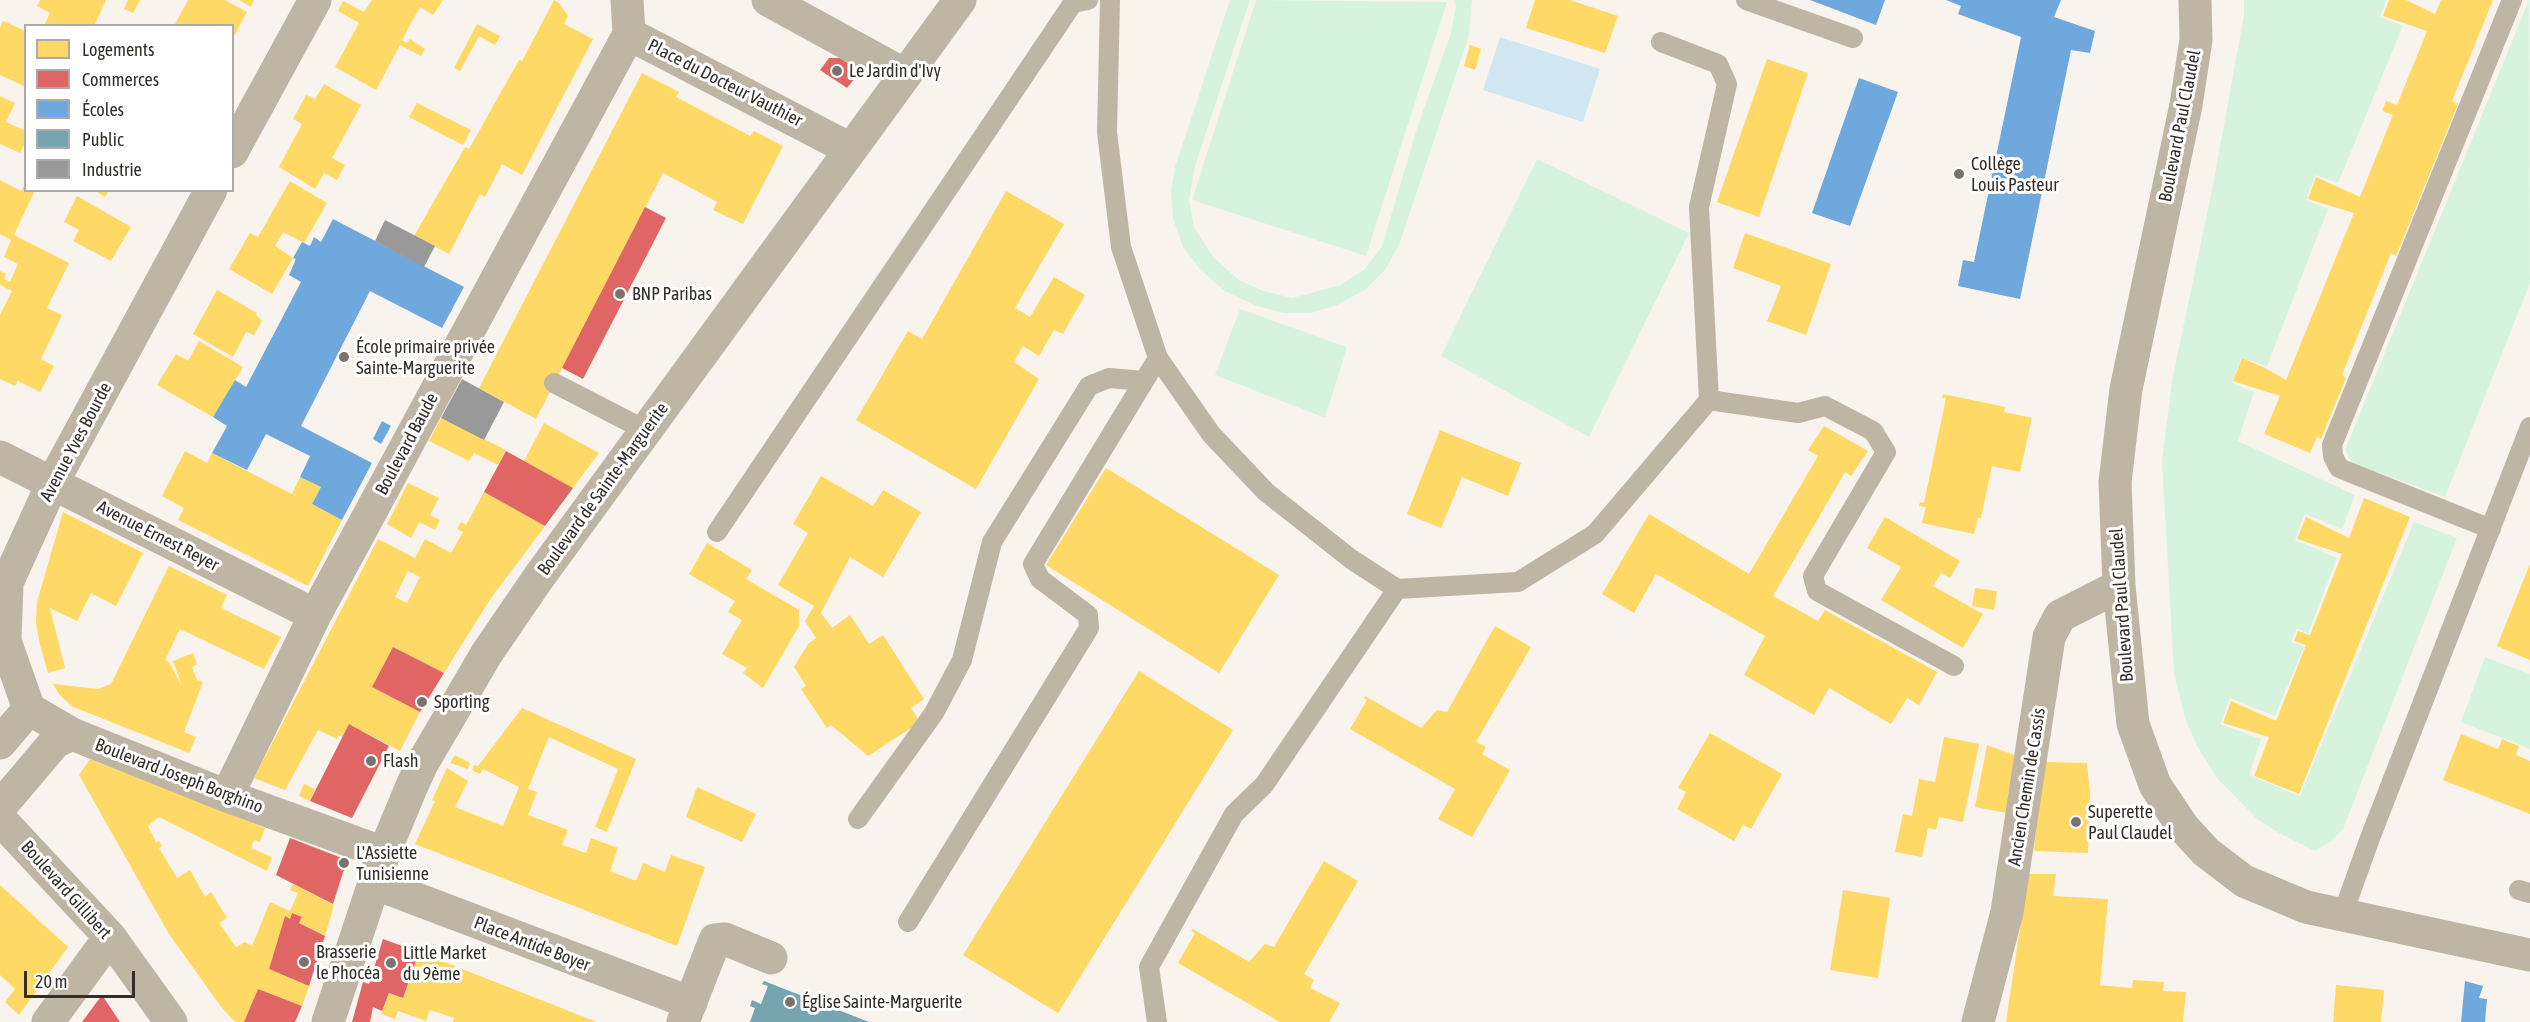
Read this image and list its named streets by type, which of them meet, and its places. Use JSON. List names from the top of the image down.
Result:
{
  "streets": {
    "street": [
      "Place du Docteur Vauthier",
      "Boulevard Paul Claudel",
      "Avenue Yves Bourde",
      "Boulevard Baude",
      "Boulevard de Sainte-Marguerite",
      "Avenue Ernest Reyer",
      "Boulevard Joseph Borghino",
      "Ancien Chemin de Cassis",
      "Boulevard Gillibert",
      "Place Antide Boyer"
    ]
  },
  "crossings": [
    ["Place du Docteur Vauthier", "Boulevard Baude"],
    ["Place du Docteur Vauthier", "Boulevard de Sainte-Marguerite"],
    ["Boulevard Paul Claudel", "Ancien Chemin de Cassis"],
    ["Avenue Yves Bourde", "Avenue Ernest Reyer"],
    ["Boulevard Baude", "Avenue Ernest Reyer"],
    ["Boulevard Baude", "Boulevard Joseph Borghino"],
    ["Boulevard de Sainte-Marguerite", "Boulevard Joseph Borghino"],
    ["Boulevard de Sainte-Marguerite", "Place Antide Boyer"],
    ["Boulevard Joseph Borghino", "Place Antide Boyer"]
  ],
  "places": [
    "Le Jardin d'Ivy",
    "Collège Louis Pasteur",
    "BNP Paribas",
    "École primaire privée Sainte-Marguerite",
    "Sporting",
    "Flash",
    "Superette Paul Claudel",
    "L'Assiette Tunisienne",
    "Brasserie le Phocéa",
    "Little Market du 9ème",
    "Église Sainte-Marguerite"
  ],
  "legend": [
    "Logements",
    "Commerces",
    "Écoles",
    "Public",
    "Industrie"
  ],
  "scale_bar": "20 m"
}
